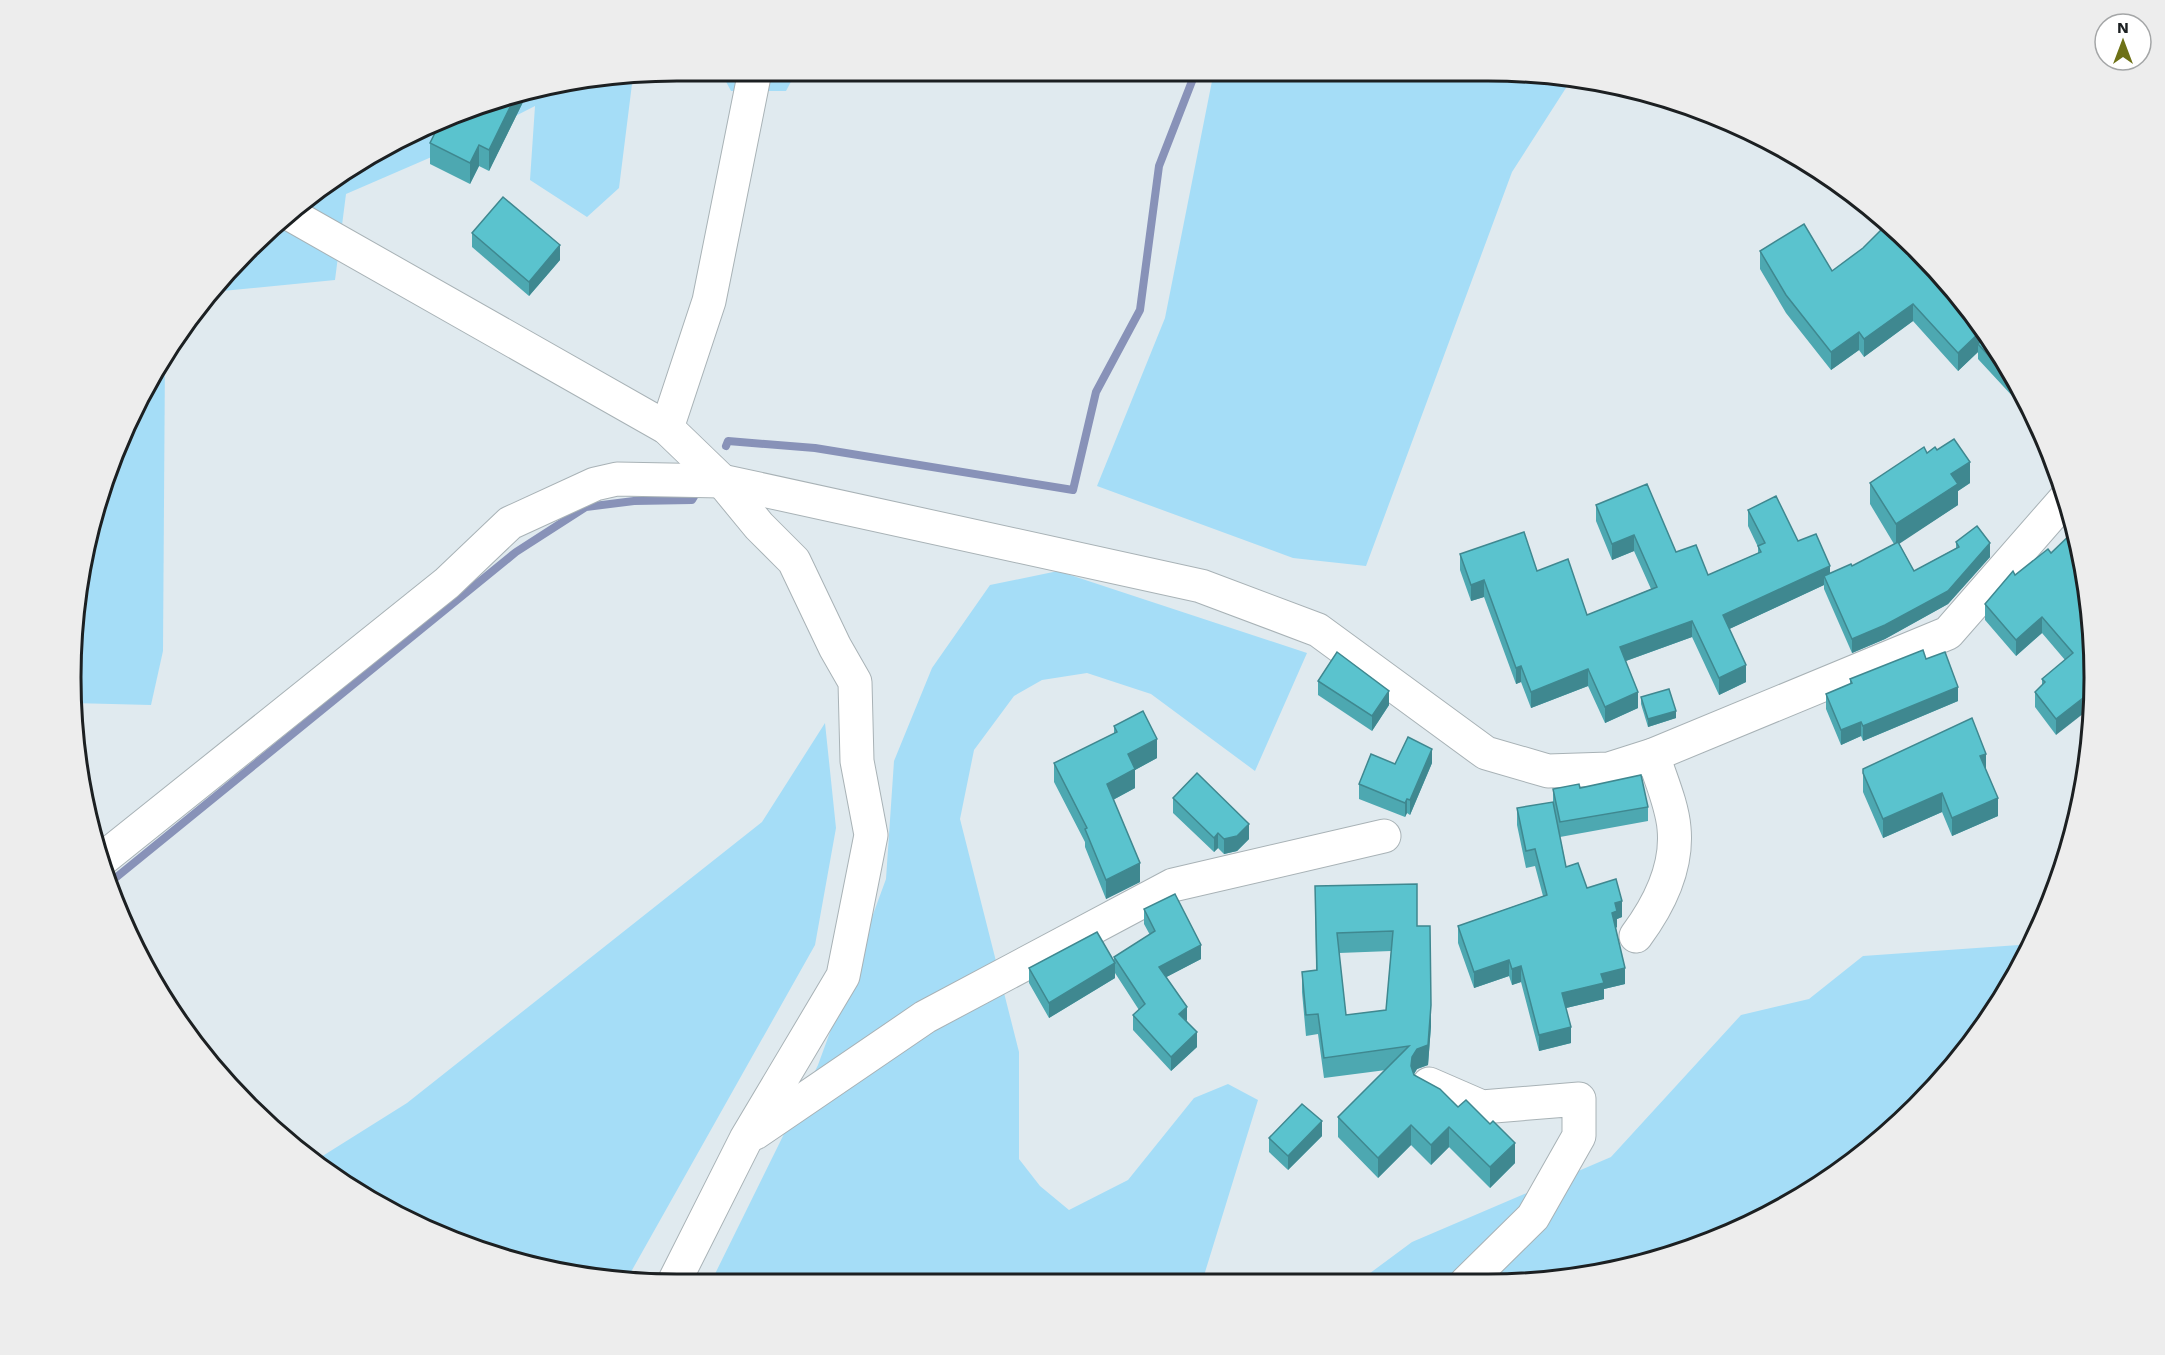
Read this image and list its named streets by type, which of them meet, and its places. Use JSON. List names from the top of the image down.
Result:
{
  "north": "top"
}
